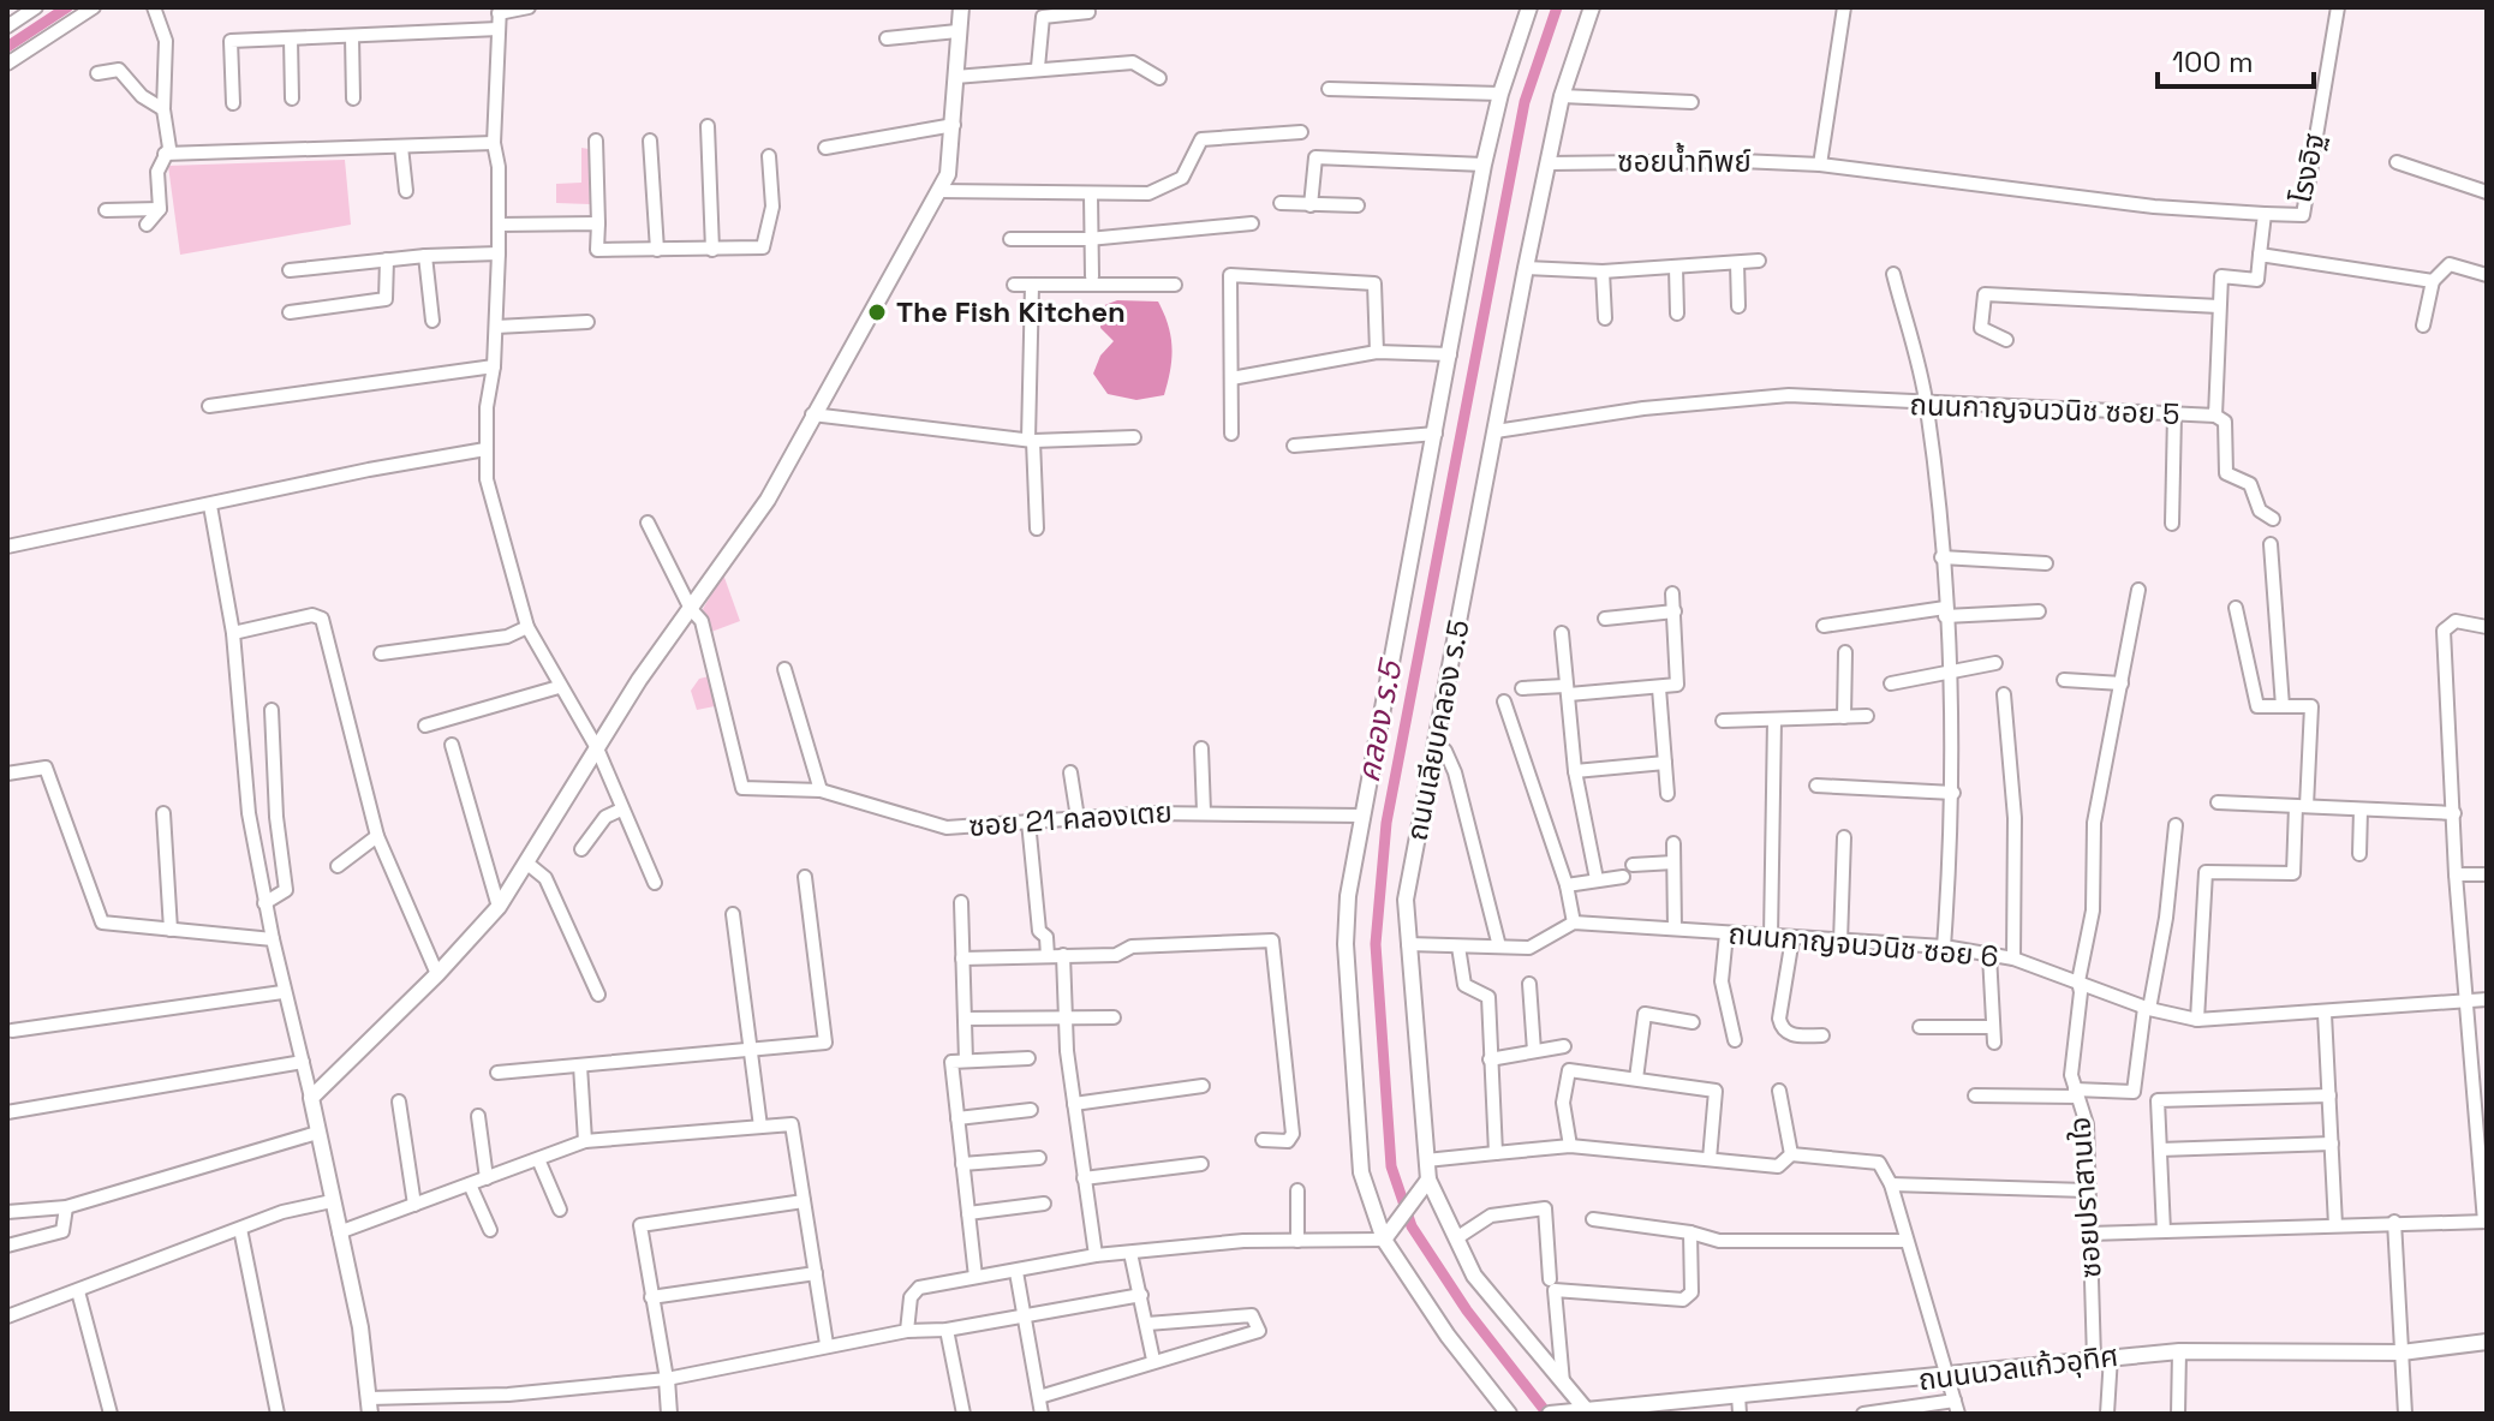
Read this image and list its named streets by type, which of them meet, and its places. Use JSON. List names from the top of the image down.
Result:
{
  "streets": {
    "street": [
      "ซอยน้ำทิพย์",
      "โรงอิฐ",
      "ถนนกาญจนวนิช ซอย 5",
      "ถนนเลียบคลอง ร.5",
      "ซอย 21 คลองเตย",
      "ถนนกาญจนวนิช ซอย 6",
      "ซอยปราสานใจ",
      "ถนนนวลแก้วอุทิศ"
    ]
  },
  "crossings": [
    ["ซอยน้ำทิพย์", "โรงอิฐ"],
    ["ซอยน้ำทิพย์", "ถนนเลียบคลอง ร.5"],
    ["ถนนกาญจนวนิช ซอย 5", "ถนนเลียบคลอง ร.5"],
    ["ถนนเลียบคลอง ร.5", "ซอย 21 คลองเตย"],
    ["ถนนเลียบคลอง ร.5", "ถนนนวลแก้วอุทิศ"],
    ["ถนนกาญจนวนิช ซอย 6", "ซอยปราสานใจ"],
    ["ซอยปราสานใจ", "ถนนนวลแก้วอุทิศ"]
  ],
  "water": ["คลอง ร.5"],
  "places": ["The Fish Kitchen"],
  "scale_bar": "100 m"
}
